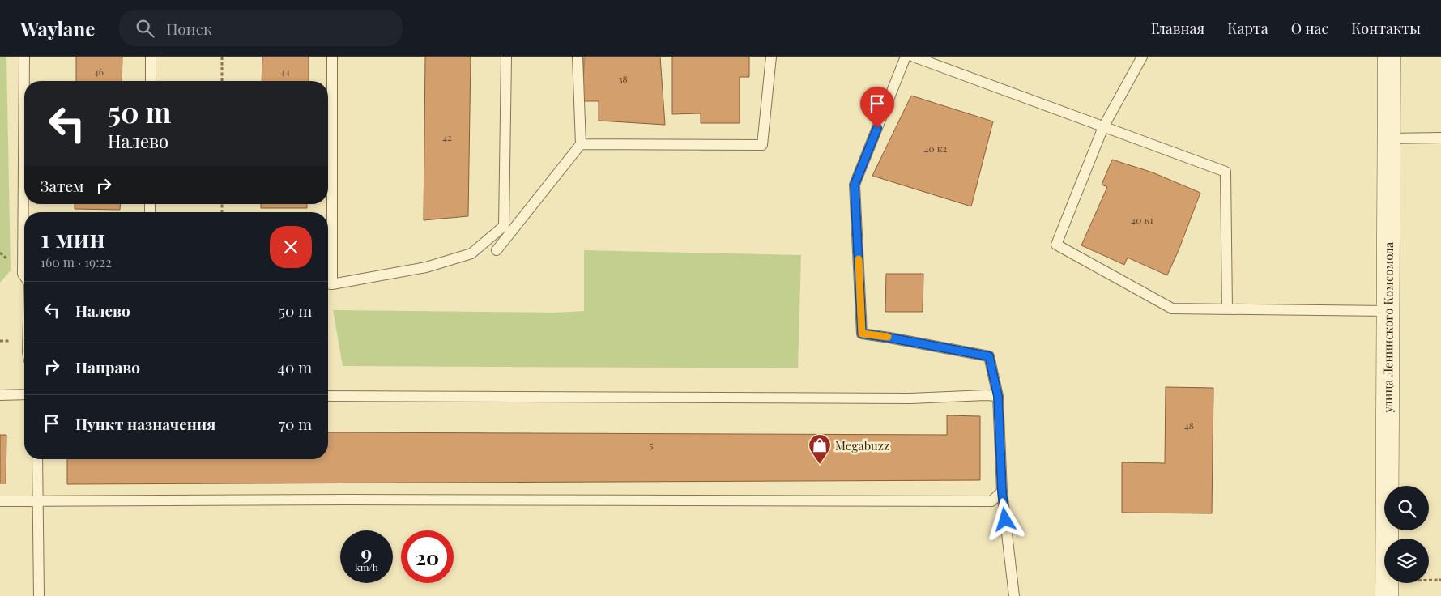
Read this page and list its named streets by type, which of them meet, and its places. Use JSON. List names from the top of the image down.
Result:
{
  "streets": {
    "main road": ["улица Ленинского Комсомола"]
  },
  "places": {
    "shop": ["Megabuzz"]
  },
  "house_numbers": [
    "46",
    "44",
    "38",
    "42",
    "40 к2",
    "40 к1",
    "48",
    "5"
  ],
  "page": {
    "header": "Waylane",
    "search": "Поиск",
    "nav": [
      "Главная",
      "Карта",
      "О нас",
      "Контакты"
    ],
    "turn": ["50 m", "Налево"],
    "then": "Затем",
    "heading": ["1 мин", "160 m · 19:22"],
    "list": [
      {
        "name": "Налево",
        "value": "50 m"
      },
      {
        "name": "Направо",
        "value": "40 m"
      },
      {
        "name": "Пункт назначения",
        "value": "70 m"
      }
    ],
    "speed": "9 km/h",
    "limit": "20"
  }
}
